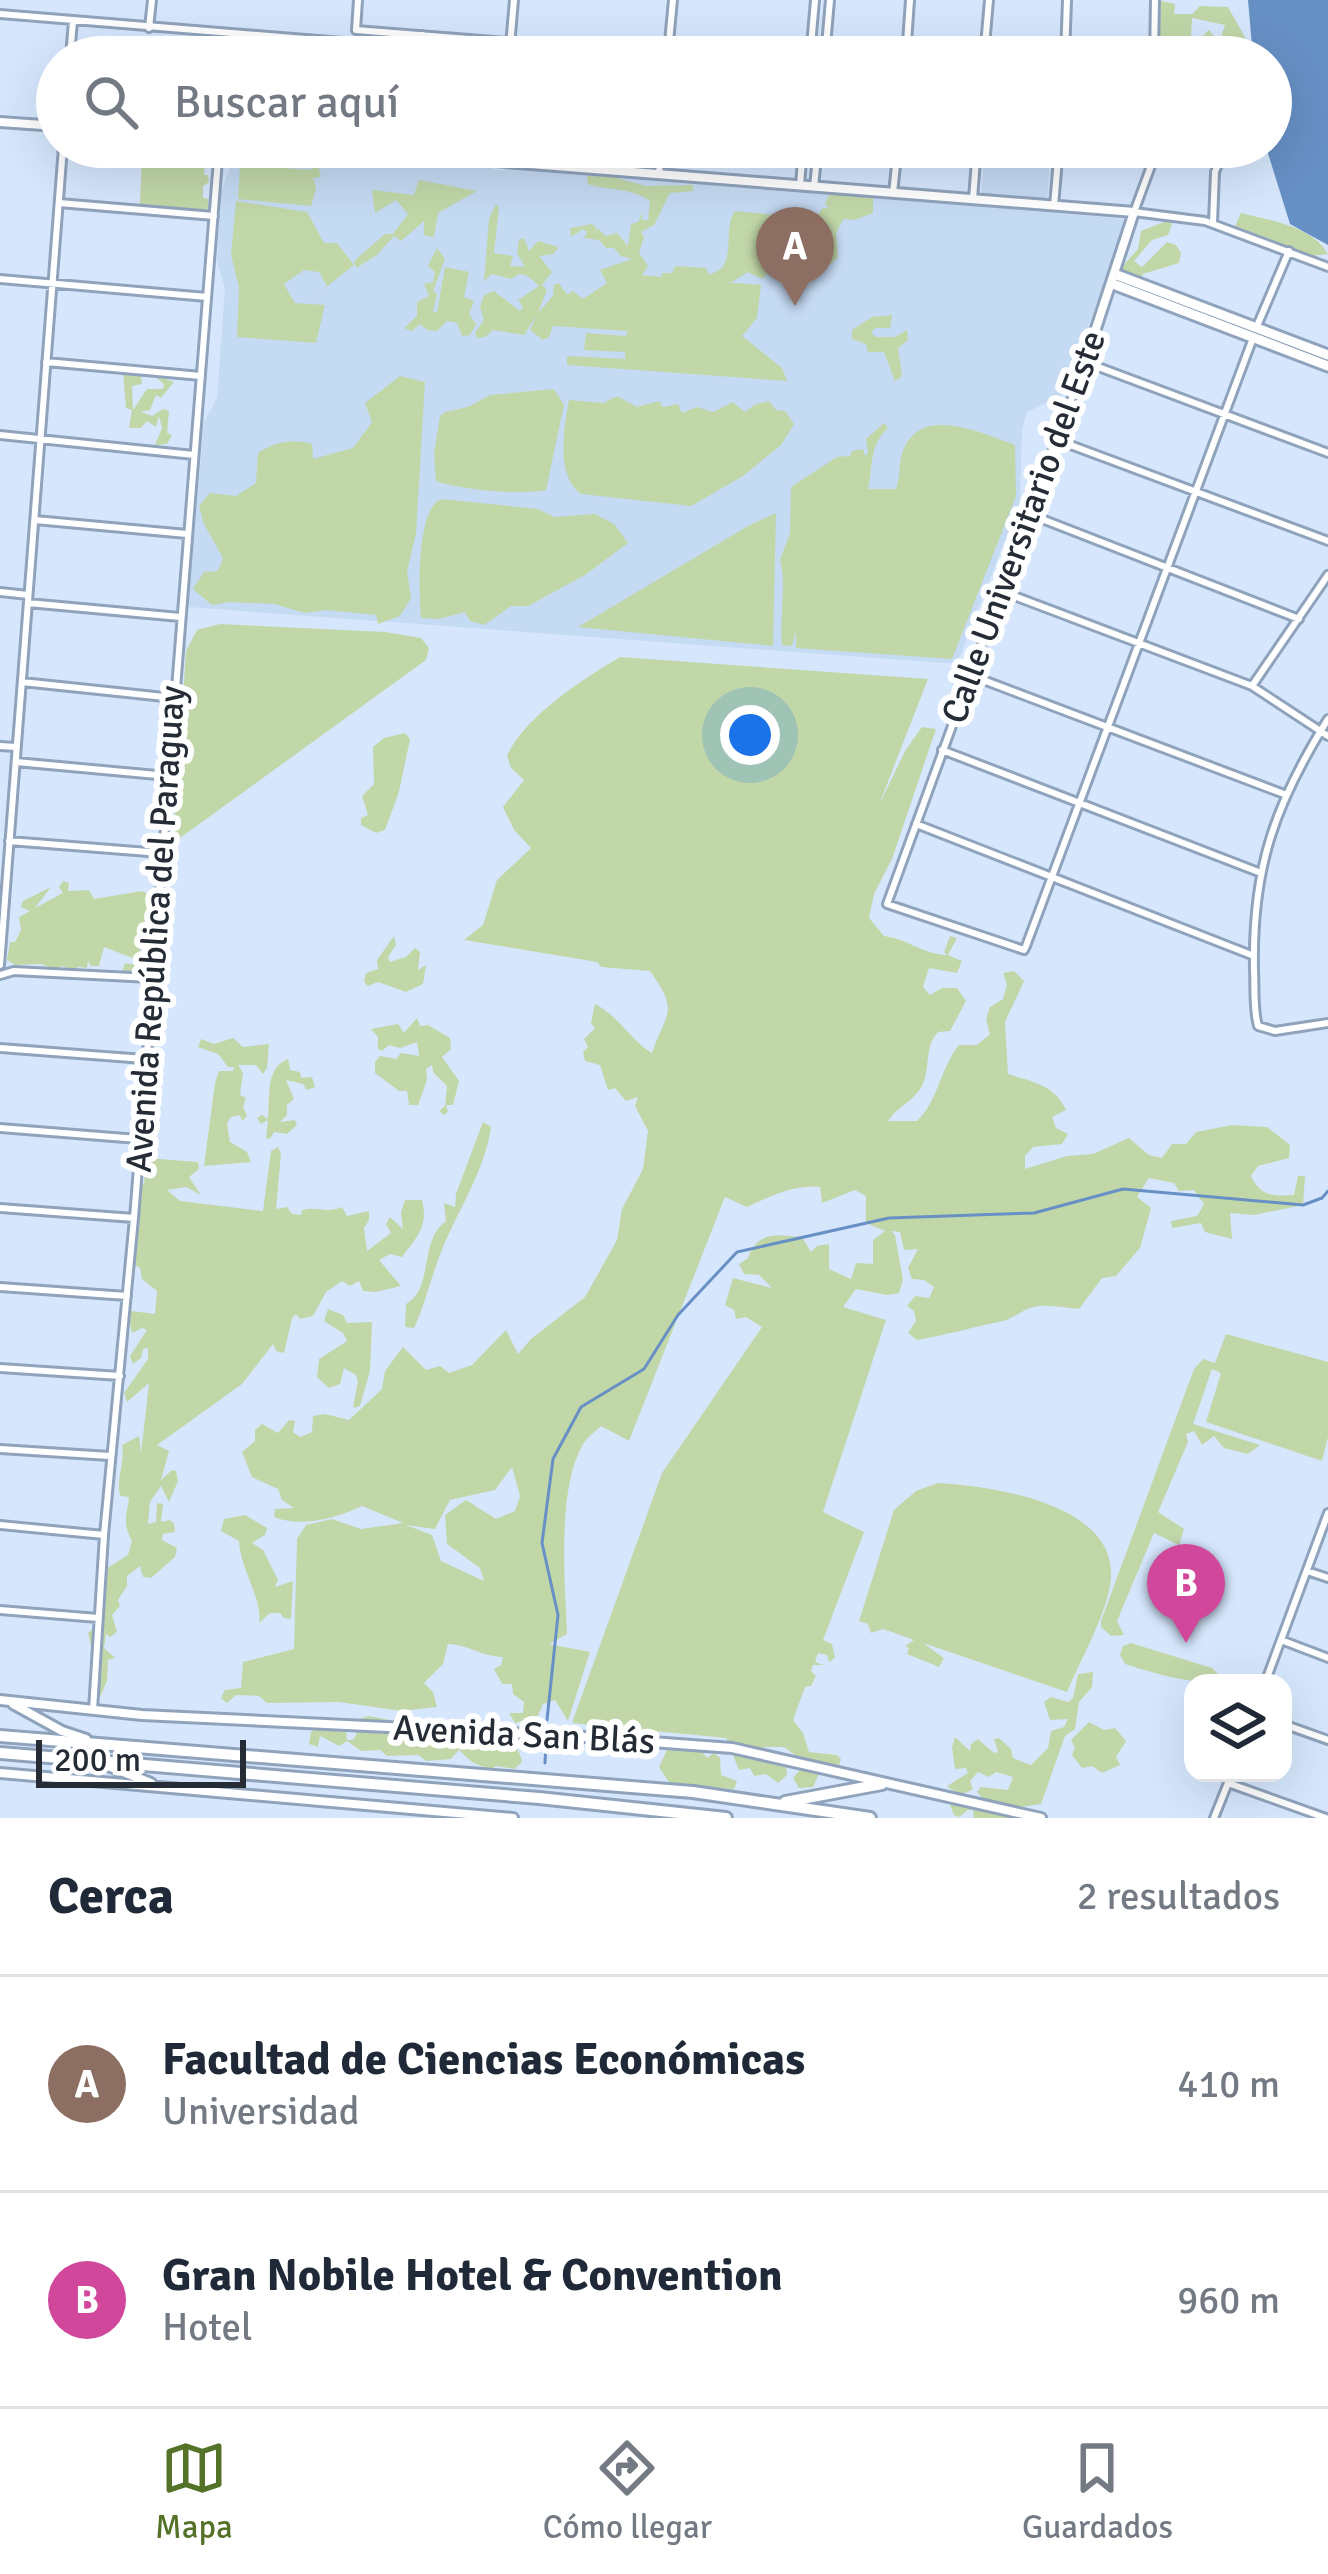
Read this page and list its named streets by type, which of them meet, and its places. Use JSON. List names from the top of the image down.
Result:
{
  "streets": {
    "street": ["Calle Universitario del Este", "Avenida República del Paraguay", "Avenida San Blás"]
  },
  "crossings": [
    ["Avenida República del Paraguay", "Avenida San Blás"]
  ],
  "scale_bar": "200 m",
  "page": {
    "search": "Buscar aquí",
    "pins": ["A", "B"],
    "scale": "200 m",
    "heading": ["Cerca", "2 resultados"],
    "list": [
      {
        "mark": "A",
        "name": "Facultad de Ciencias Económicas",
        "note": "Universidad",
        "value": "410 m"
      },
      {
        "mark": "B",
        "name": "Gran Nobile Hotel & Convention",
        "note": "Hotel",
        "value": "960 m"
      }
    ],
    "nav": ["Mapa", "Cómo llegar", "Guardados"]
  }
}
